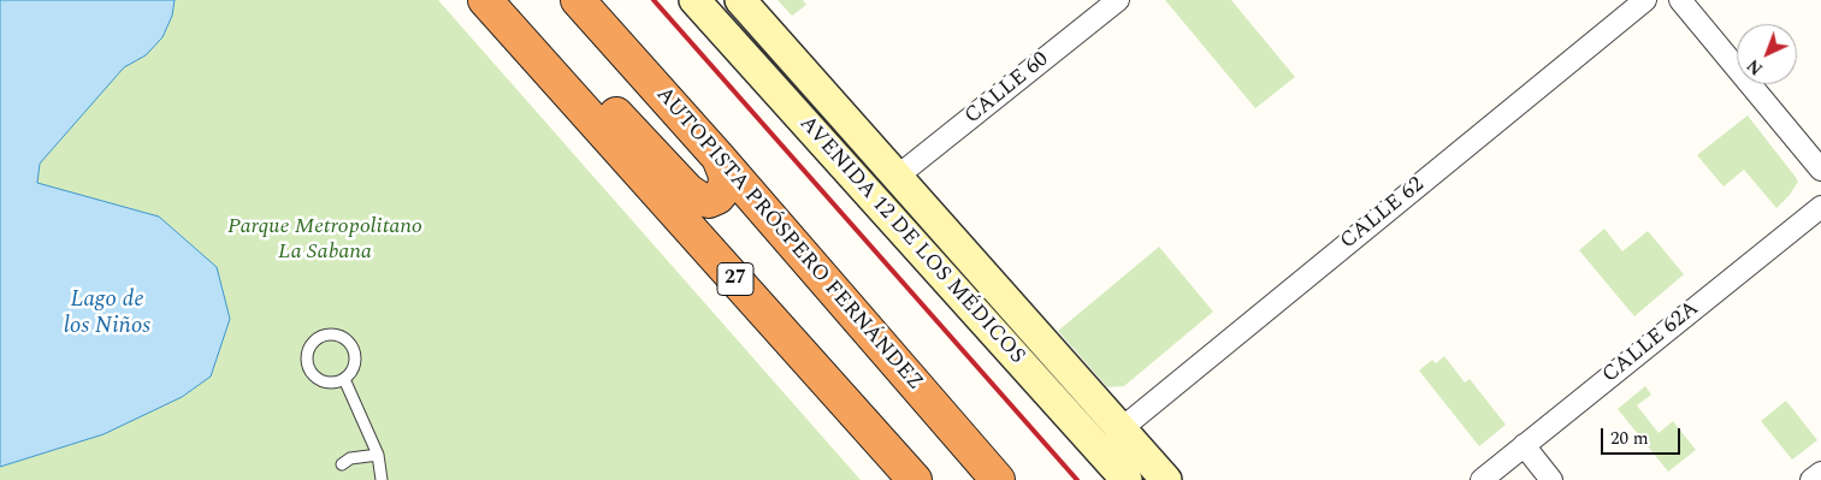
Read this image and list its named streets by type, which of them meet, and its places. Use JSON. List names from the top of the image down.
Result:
{
  "streets": {
    "highway": ["AUTOPISTA PRÓSPERO FERNÁNDEZ", "27"],
    "main road": ["AVENIDA 12 DE LOS MÉDICOS"],
    "street": ["CALLE 60", "CALLE 62", "CALLE 62A"]
  },
  "crossings": [
    ["CALLE 60", "AVENIDA 12 DE LOS MÉDICOS"],
    ["CALLE 62", "AVENIDA 12 DE LOS MÉDICOS"]
  ],
  "water": ["Lago de los Niños"],
  "parks": ["Parque Metropolitano La Sabana"],
  "scale_bar": "20 m",
  "north": "bottom left"
}
